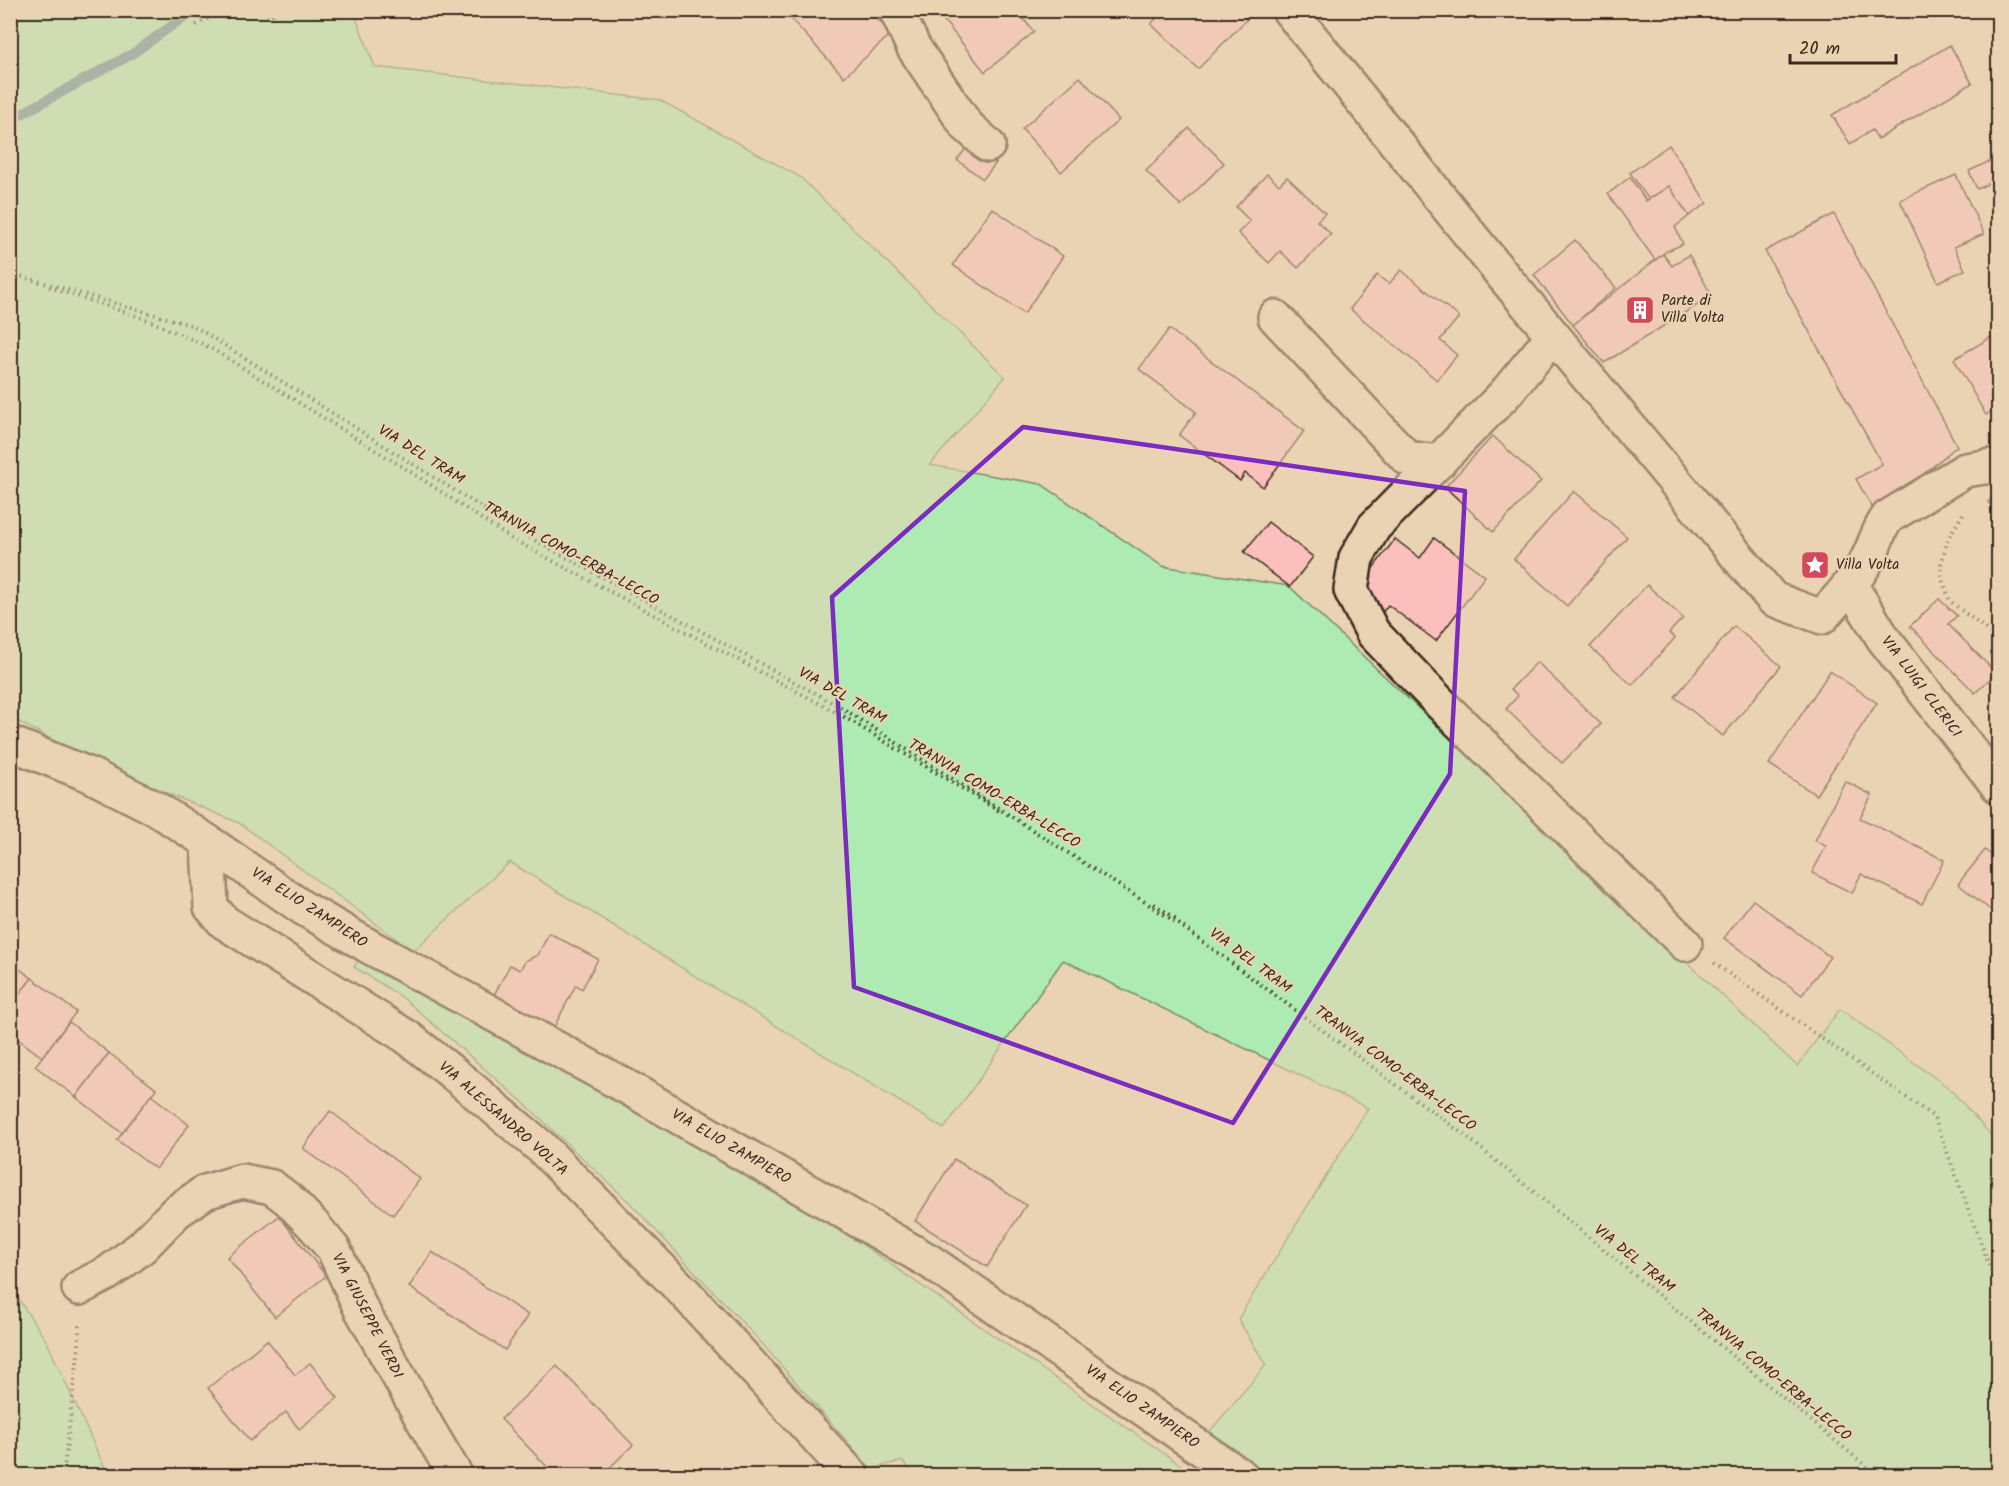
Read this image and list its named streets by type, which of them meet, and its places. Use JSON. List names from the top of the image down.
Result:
{
  "streets": {
    "street": [
      "VIA LUIGI CLERICI",
      "VIA ELIO ZAMPIERO",
      "VIA ALESSANDRO VOLTA",
      "VIA GIUSEPPE VERDI"
    ],
    "path": ["VIA DEL TRAM", "TRANVIA COMO-ERBA-LECCO"]
  },
  "crossings": [
    ["VIA DEL TRAM", "TRANVIA COMO-ERBA-LECCO"],
    ["VIA ELIO ZAMPIERO", "VIA ALESSANDRO VOLTA"]
  ],
  "places": {
    "building": ["Parte di Villa Volta"],
    "place": ["Villa Volta"]
  },
  "scale_bar": "20 m"
}
